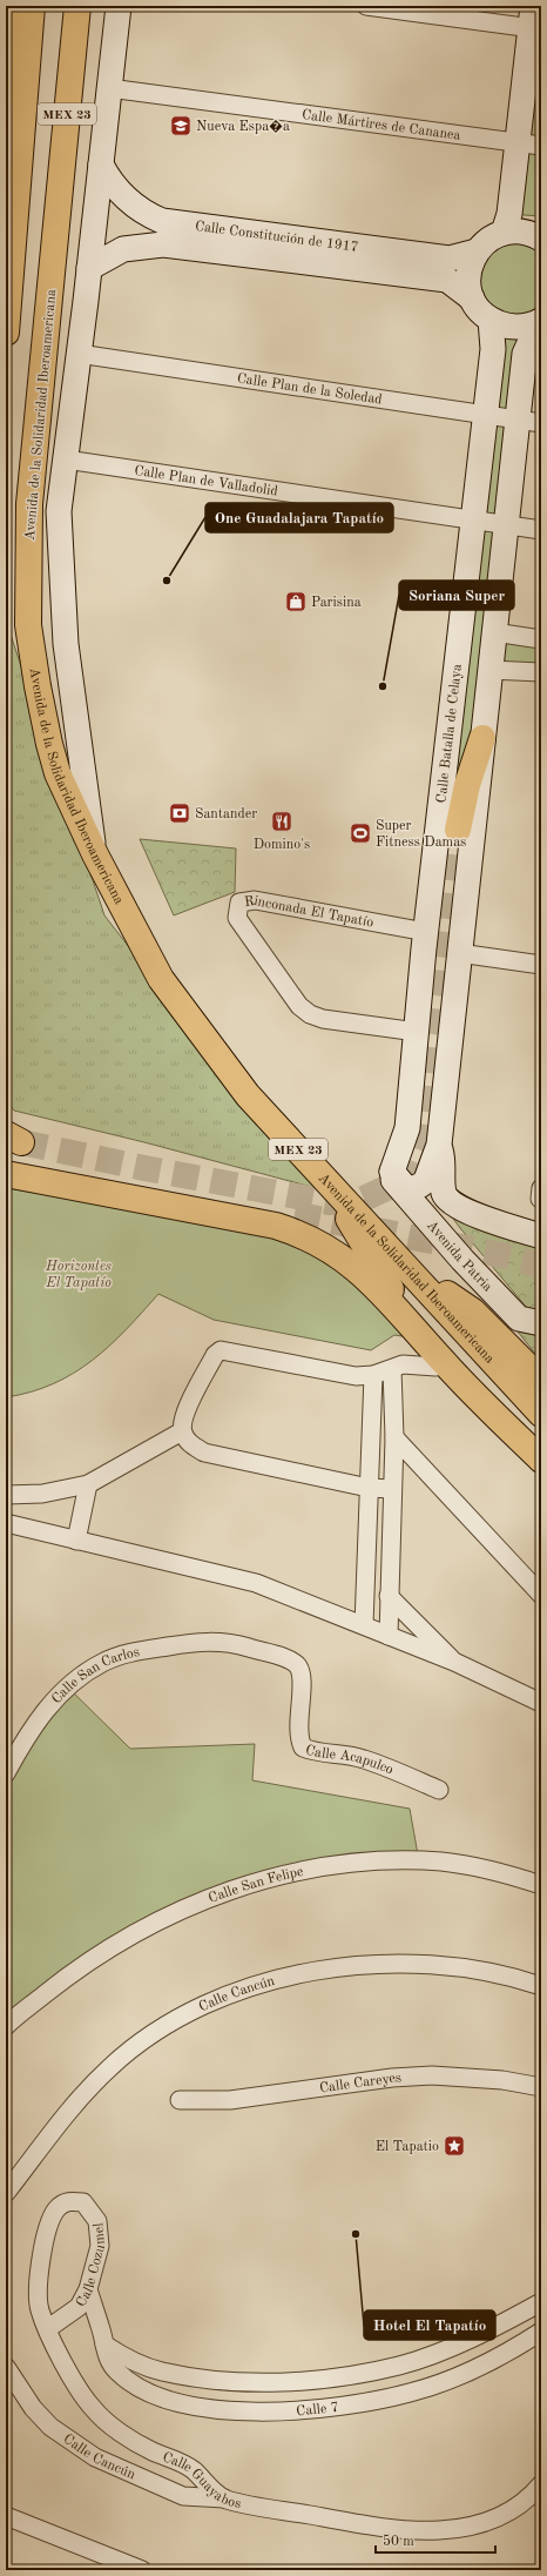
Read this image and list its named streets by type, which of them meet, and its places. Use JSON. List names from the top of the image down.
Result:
{
  "streets": {
    "highway": ["MEX 23", "Avenida de la Solidaridad Iberoamericana"],
    "street": [
      "Calle Mártires de Cananea",
      "Calle Constitución de 1917",
      "Calle Plan de la Soledad",
      "Calle Plan de Valladolid",
      "Calle Batalla de Celaya",
      "Rinconada El Tapatío",
      "Avenida Patria",
      "Calle San Carlos",
      "Calle Acapulco",
      "Calle San Felipe",
      "Calle Cancún",
      "Calle Careyes",
      "Calle Cozumel",
      "Calle 7",
      "Calle Guayabos"
    ]
  },
  "crossings": [
    ["Calle Constitución de 1917", "Calle Batalla de Celaya"],
    ["Calle Plan de la Soledad", "Calle Batalla de Celaya"],
    ["Calle Plan de Valladolid", "Calle Batalla de Celaya"],
    ["Calle Batalla de Celaya", "Rinconada El Tapatío"],
    ["Calle Batalla de Celaya", "Avenida Patria"],
    ["Calle San Carlos", "Calle Acapulco"],
    ["Calle Cancún", "Calle Guayabos"],
    ["Calle Cozumel", "Calle 7"],
    ["Calle Cozumel", "Calle Guayabos"]
  ],
  "parks": ["Horizontes El Tapatío"],
  "places": {
    "school or university": ["Nueva Espa�a"],
    "other": ["One Guadalajara Tapatío", "Soriana Super", "Hotel El Tapatío"],
    "shop": ["Parisina"],
    "bank": ["Santander"],
    "restaurant": ["Domino's"],
    "sports": ["Super Fitness Damas"],
    "place": ["El Tapatio"]
  },
  "scale_bar": "50 m"
}
